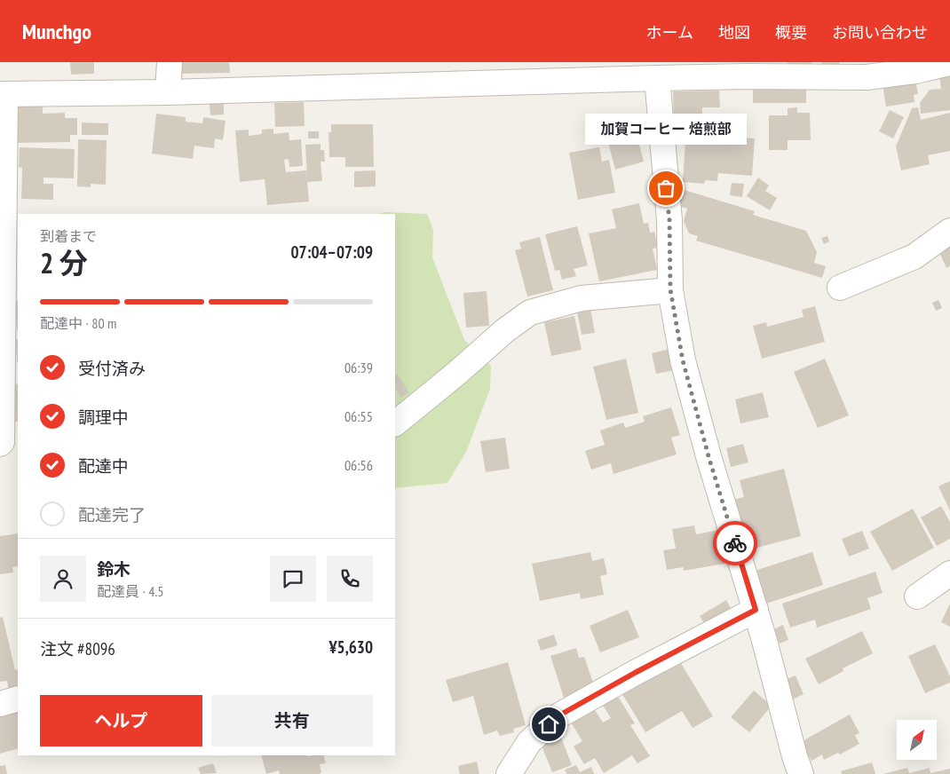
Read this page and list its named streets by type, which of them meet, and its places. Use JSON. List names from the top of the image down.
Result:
{
  "places": ["加賀コーヒー 焙煎部"],
  "north": "top right",
  "page": {
    "header": "Munchgo",
    "nav": [
      "ホーム",
      "地図",
      "概要",
      "お問い合わせ"
    ],
    "bubble": "加賀コーヒー 焙煎部",
    "heading": ["2 分", "到着まで", "07:04–07:09"],
    "panel": [
      "鈴木",
      "配達員 · 4.5",
      "注文 #8096",
      "¥5,630"
    ],
    "bar": "配達中 · 80 m",
    "list": [
      ["受付済み", "06:39"],
      ["調理中", "06:55"],
      ["配達中", "06:56"],
      "配達完了"
    ],
    "buttons": ["ヘルプ", "共有"]
  }
}
